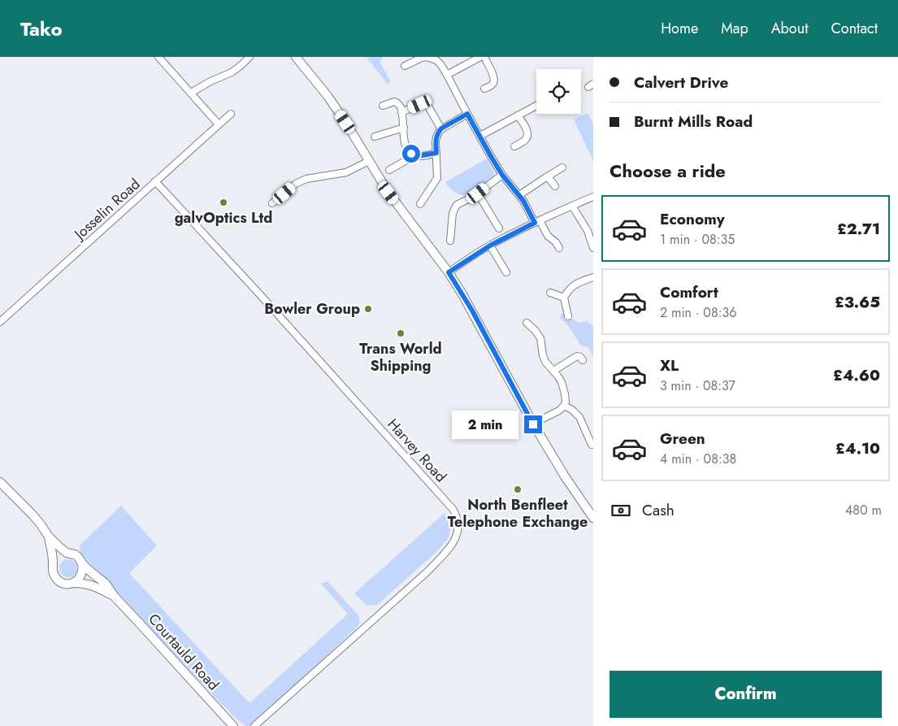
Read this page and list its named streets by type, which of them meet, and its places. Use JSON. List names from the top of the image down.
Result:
{
  "streets": {
    "street": ["Josselin Road", "Harvey Road", "Courtauld Road"]
  },
  "crossings": [
    ["Josselin Road", "Harvey Road"]
  ],
  "places": [
    "galvOptics Ltd",
    "Bowler Group",
    "Trans World Shipping",
    "North Benfleet Telephone Exchange"
  ],
  "page": {
    "header": "Tako",
    "nav": [
      "Home",
      "Map",
      "About",
      "Contact"
    ],
    "banner": ["Calvert Drive", "Burnt Mills Road"],
    "heading": "Choose a ride",
    "list": [
      {
        "name": "Economy",
        "note": "1 min · 08:35",
        "value": "£2.71"
      },
      {
        "name": "Comfort",
        "note": "2 min · 08:36",
        "value": "£3.65"
      },
      {
        "name": "XL",
        "note": "3 min · 08:37",
        "value": "£4.60"
      },
      {
        "name": "Green",
        "note": "4 min · 08:38",
        "value": "£4.10"
      }
    ],
    "bubble": "2 min",
    "pay": ["Cash", "480 m"],
    "buttons": "Confirm"
  }
}
